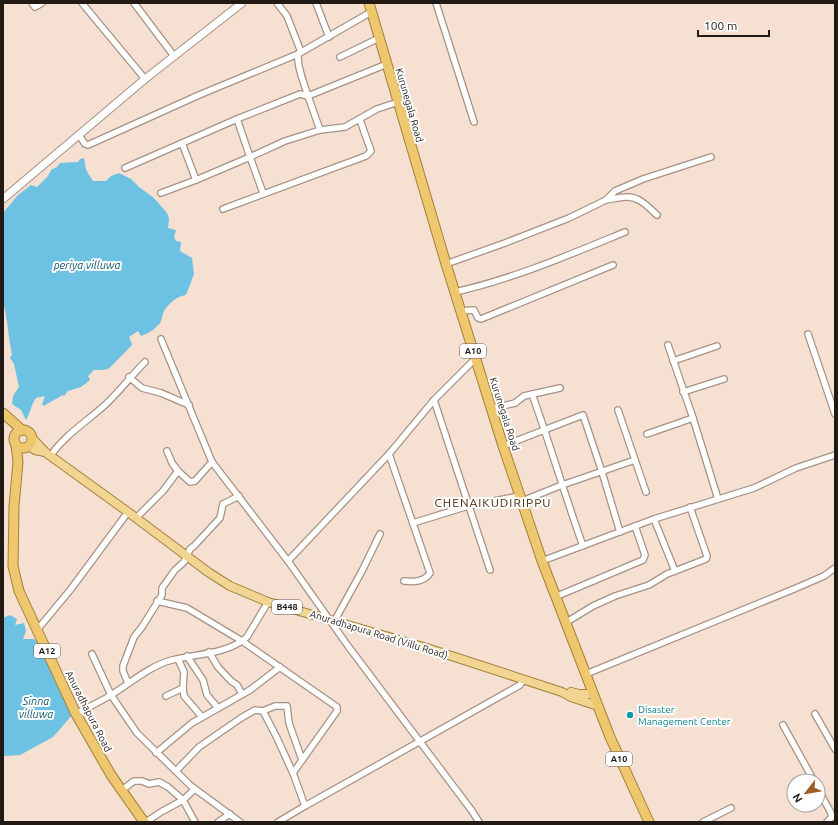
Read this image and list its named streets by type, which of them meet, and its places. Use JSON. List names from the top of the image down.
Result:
{
  "streets": {
    "highway": [
      "Kurunegala Road",
      "A10",
      "A12",
      "Anuradhapura Road"
    ],
    "main road": ["B448", "Anuradhapura Road (Villu Road)"]
  },
  "crossings": [
    ["Kurunegala Road", "Anuradhapura Road (Villu Road)"],
    ["Anuradhapura Road (Villu Road)", "Anuradhapura Road"]
  ],
  "districts": ["CHENAIKUDIRIPPU"],
  "water": ["periya villuwa", "Sinna villuwa"],
  "places": ["Disaster Management Center"],
  "scale_bar": "100 m",
  "north": "bottom left"
}
